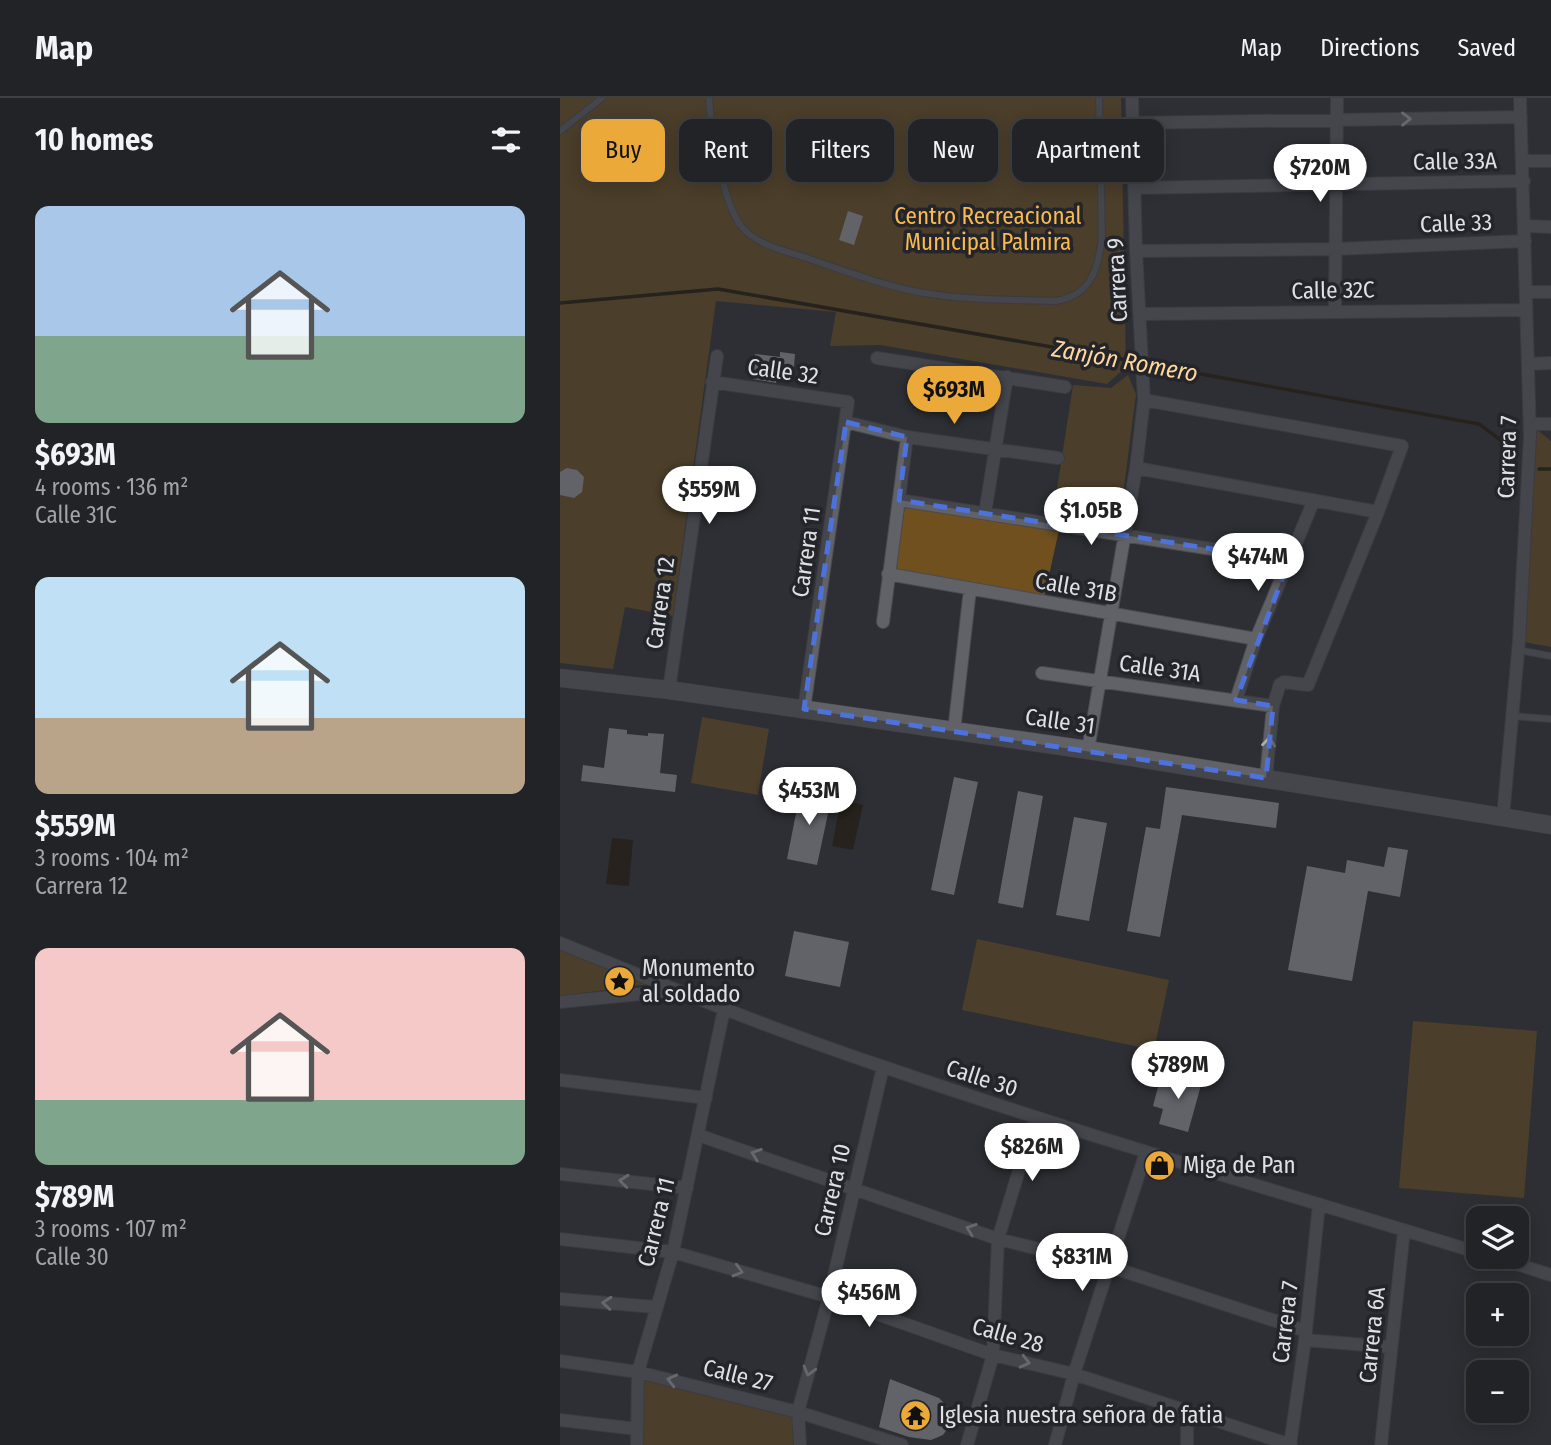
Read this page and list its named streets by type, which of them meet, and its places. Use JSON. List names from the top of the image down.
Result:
{
  "streets": {
    "main road": ["Calle 31"],
    "street": [
      "Calle 33A",
      "Calle 33",
      "Carrera 9",
      "Calle 32C",
      "Calle 32",
      "Carrera 7",
      "Carrera 11",
      "Calle 31B",
      "Carrera 12",
      "Calle 31A",
      "Calle 30",
      "Carrera 10",
      "Calle 28",
      "Carrera 6A",
      "Calle 27"
    ]
  },
  "crossings": [
    ["Calle 33A", "Carrera 9"],
    ["Calle 33A", "Carrera 7"],
    ["Calle 33", "Carrera 9"],
    ["Calle 33", "Carrera 7"],
    ["Carrera 9", "Calle 32C"],
    ["Carrera 9", "Calle 31B"],
    ["Carrera 9", "Calle 31A"],
    ["Carrera 9", "Calle 31"],
    ["Calle 32C", "Carrera 7"],
    ["Calle 32", "Carrera 11"],
    ["Calle 32", "Carrera 12"],
    ["Carrera 7", "Calle 31"],
    ["Carrera 7", "Calle 30"],
    ["Carrera 7", "Calle 28"],
    ["Carrera 11", "Calle 31"],
    ["Carrera 11", "Calle 30"],
    ["Carrera 11", "Calle 28"],
    ["Carrera 11", "Calle 27"],
    ["Carrera 12", "Calle 31"],
    ["Calle 30", "Carrera 10"],
    ["Calle 30", "Carrera 6A"],
    ["Carrera 10", "Calle 28"],
    ["Carrera 10", "Calle 27"]
  ],
  "one_way": ["Calle 27"],
  "water": ["Zanjón Romero"],
  "parks": ["Centro Recreacional Municipal Palmira"],
  "places": {
    "place": ["Monumento al soldado"],
    "shop": ["Miga de Pan"],
    "temple": ["Iglesia nuestra señora de fatia"]
  },
  "page": {
    "header": "Map",
    "nav": ["Map", "Directions", "Saved"],
    "heading": "10 homes",
    "chip": [
      "Buy",
      "Rent",
      "Filters",
      "New",
      "Apartment"
    ],
    "price": [
      "$720M",
      "$693M",
      "$559M",
      "$1.05B",
      "$474M",
      "$453M",
      "$789M",
      "$826M",
      "$831M",
      "$456M"
    ],
    "list": [
      {
        "name": "$693M",
        "note": "4 rooms · 136 m² · Calle 31C"
      },
      {
        "name": "$559M",
        "note": "3 rooms · 104 m² · Carrera 12"
      },
      {
        "name": "$789M",
        "note": "3 rooms · 107 m² · Calle 30"
      }
    ],
    "map_buttons": ["+", "−"]
  }
}
